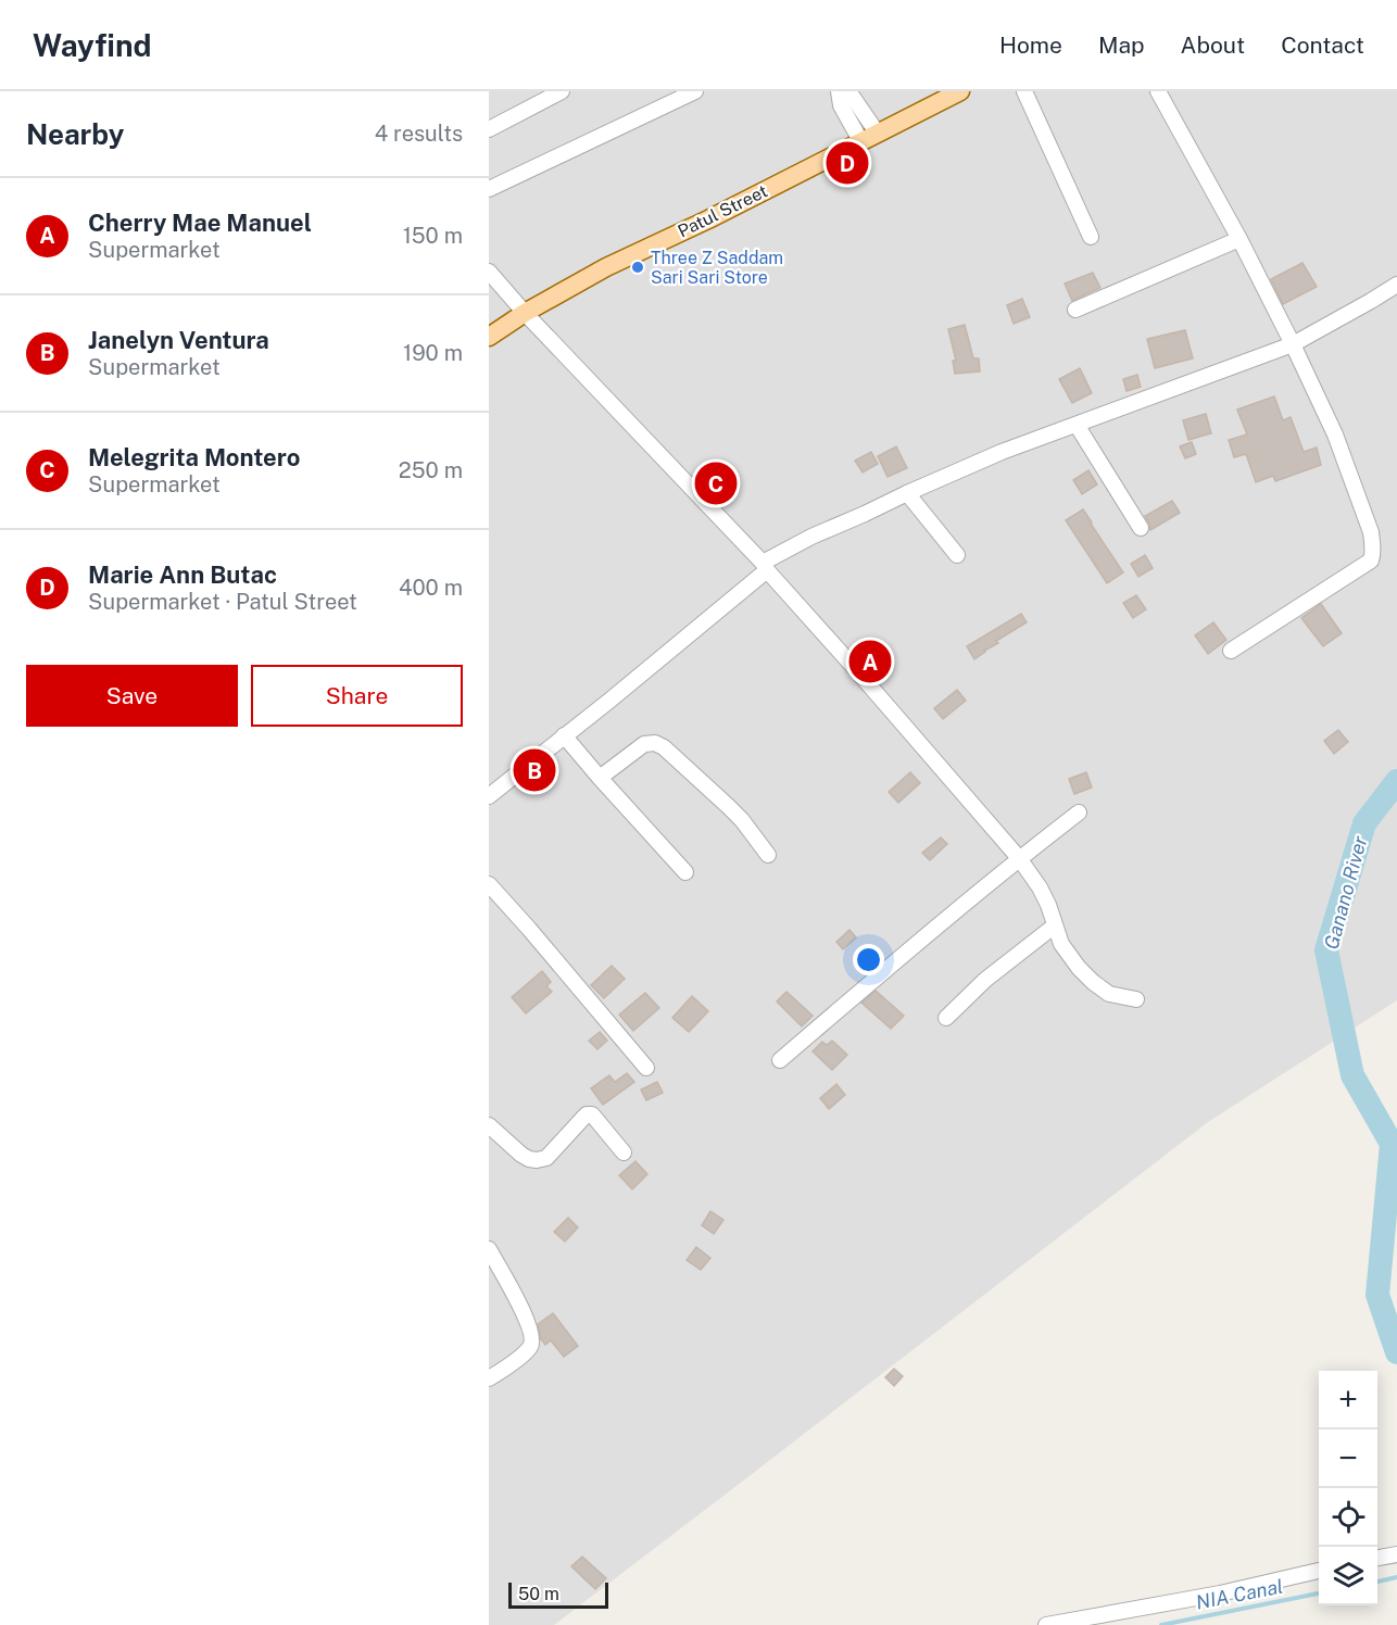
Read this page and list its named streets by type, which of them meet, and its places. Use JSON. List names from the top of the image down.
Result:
{
  "streets": {
    "main road": ["Patul Street"]
  },
  "water": ["Ganano River", "NIA Canal"],
  "places": ["Three Z Saddam Sari Sari Store"],
  "scale_bar": "50 m",
  "page": {
    "header": "Wayfind",
    "nav": [
      "Home",
      "Map",
      "About",
      "Contact"
    ],
    "heading": ["Nearby", "4 results"],
    "pins": [
      "D",
      "C",
      "A",
      "B"
    ],
    "list": [
      {
        "mark": "A",
        "name": "Cherry Mae Manuel",
        "note": "Supermarket",
        "value": "150 m"
      },
      {
        "mark": "B",
        "name": "Janelyn Ventura",
        "note": "Supermarket",
        "value": "190 m"
      },
      {
        "mark": "C",
        "name": "Melegrita Montero",
        "note": "Supermarket",
        "value": "250 m"
      },
      {
        "mark": "D",
        "name": "Marie Ann Butac",
        "note": "Supermarket · Patul Street",
        "value": "400 m"
      }
    ],
    "buttons": ["Save", "Share"],
    "map_buttons": ["+", "−"],
    "scale": "50 m"
  }
}
